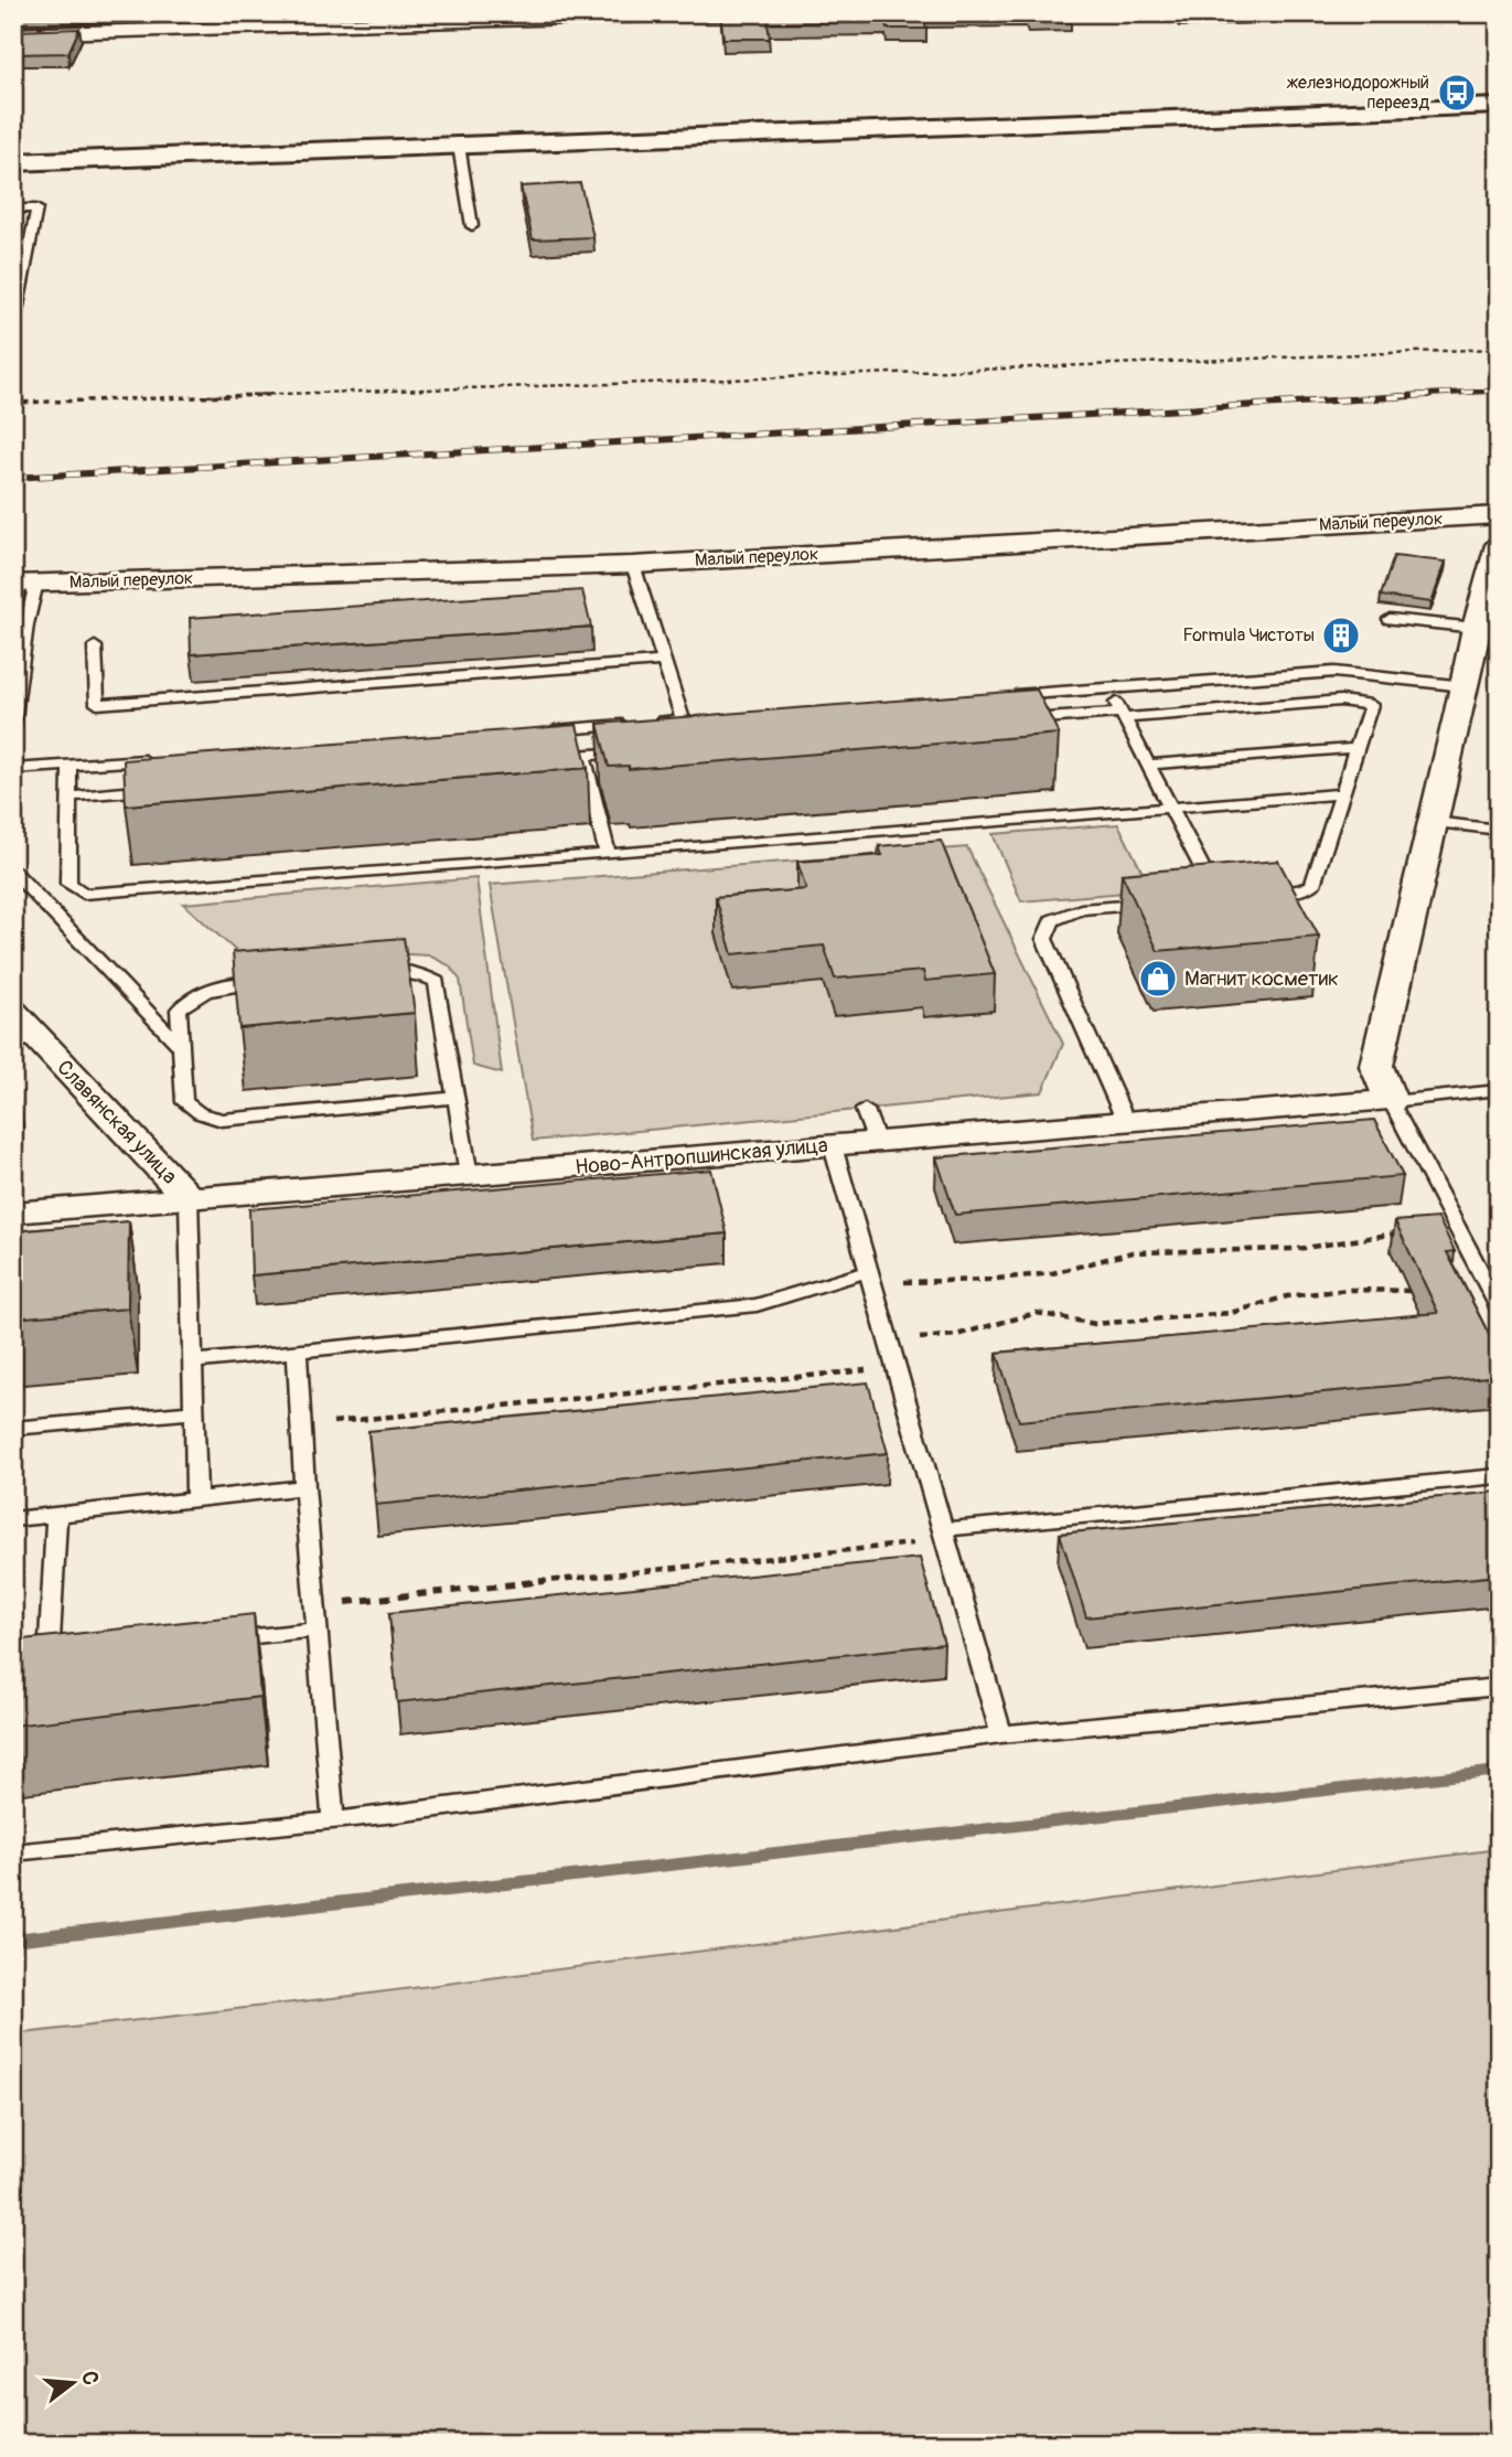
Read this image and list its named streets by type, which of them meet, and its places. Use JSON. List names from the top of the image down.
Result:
{
  "streets": {
    "street": ["Малый переулок", "Славянская улица", "Ново-Антропшинская улица"]
  },
  "crossings": [
    ["Славянская улица", "Ново-Антропшинская улица"]
  ],
  "places": {
    "bus stop": ["железнодорожный переезд"],
    "building": ["Formula Чистоты"],
    "shop": ["Магнит косметик"]
  },
  "north": "right"
}
